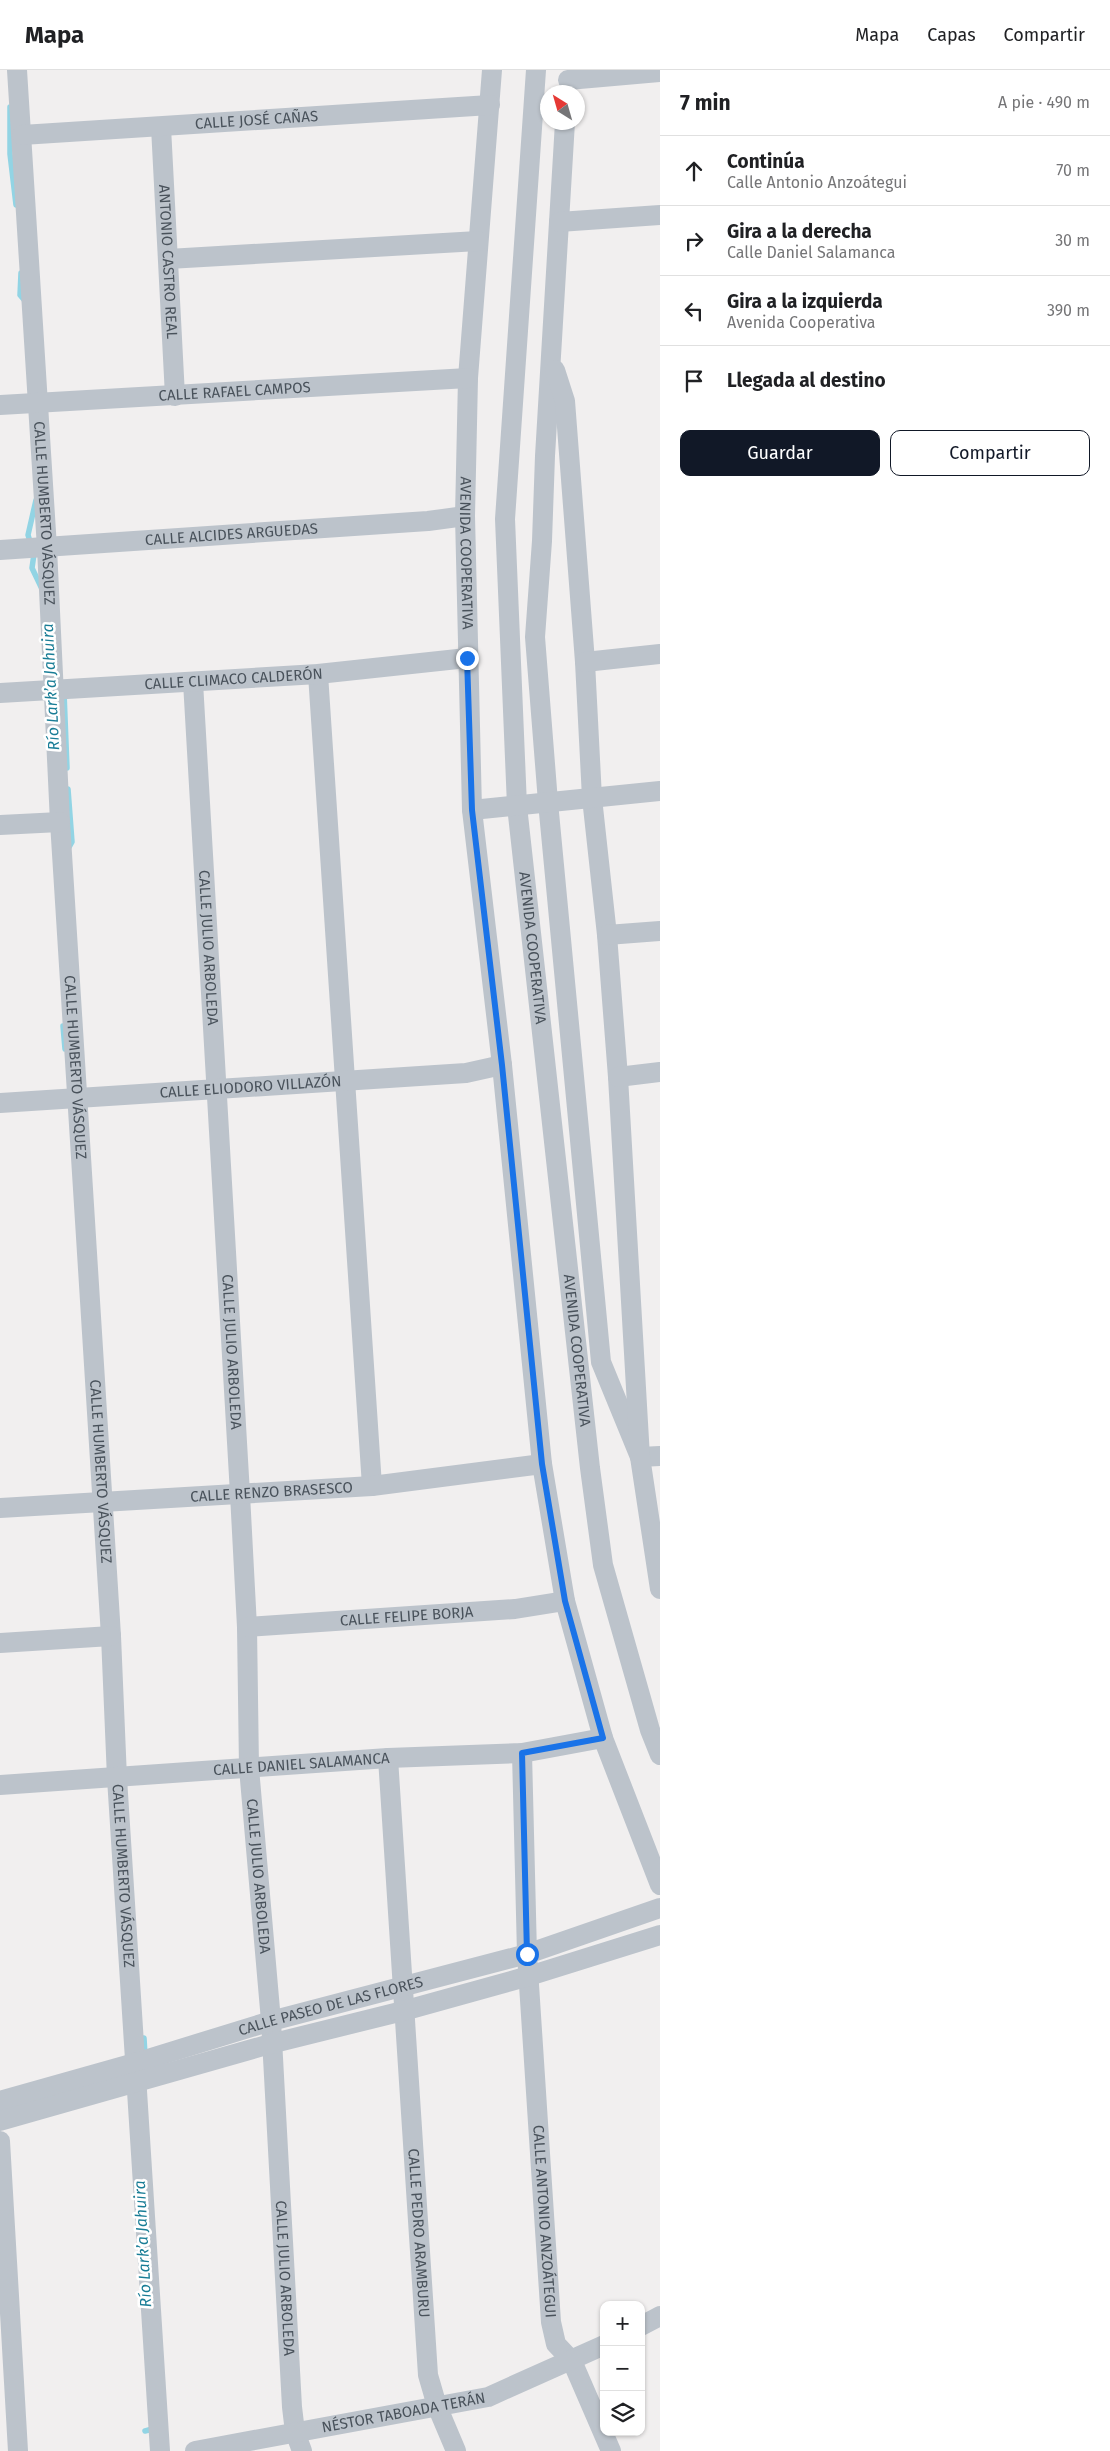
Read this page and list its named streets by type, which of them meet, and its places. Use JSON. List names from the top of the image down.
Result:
{
  "streets": {
    "street": [
      "CALLE JOSÉ CAÑAS",
      "ANTONIO CASTRO REAL",
      "CALLE RAFAEL CAMPOS",
      "CALLE HUMBERTO VÁSQUEZ",
      "CALLE ALCIDES ARGUEDAS",
      "AVENIDA COOPERATIVA",
      "CALLE CLIMACO CALDERÓN",
      "CALLE JULIO ARBOLEDA",
      "CALLE ELIODORO VILLAZÓN",
      "CALLE RENZO BRASESCO",
      "CALLE FELIPE BORJA",
      "CALLE DANIEL SALAMANCA",
      "CALLE PASEO DE LAS FLORES",
      "CALLE ANTONIO ANZOÁTEGUI",
      "CALLE PEDRO ARAMBURU",
      "NÉSTOR TABOADA TERÁN"
    ]
  },
  "crossings": [
    ["CALLE JOSÉ CAÑAS", "ANTONIO CASTRO REAL"],
    ["CALLE JOSÉ CAÑAS", "CALLE HUMBERTO VÁSQUEZ"],
    ["CALLE JOSÉ CAÑAS", "AVENIDA COOPERATIVA"],
    ["ANTONIO CASTRO REAL", "CALLE RAFAEL CAMPOS"],
    ["CALLE RAFAEL CAMPOS", "CALLE HUMBERTO VÁSQUEZ"],
    ["CALLE RAFAEL CAMPOS", "AVENIDA COOPERATIVA"],
    ["CALLE HUMBERTO VÁSQUEZ", "CALLE ALCIDES ARGUEDAS"],
    ["CALLE HUMBERTO VÁSQUEZ", "CALLE CLIMACO CALDERÓN"],
    ["CALLE HUMBERTO VÁSQUEZ", "CALLE ELIODORO VILLAZÓN"],
    ["CALLE HUMBERTO VÁSQUEZ", "CALLE RENZO BRASESCO"],
    ["CALLE HUMBERTO VÁSQUEZ", "CALLE DANIEL SALAMANCA"],
    ["CALLE HUMBERTO VÁSQUEZ", "CALLE PASEO DE LAS FLORES"],
    ["CALLE ALCIDES ARGUEDAS", "AVENIDA COOPERATIVA"],
    ["AVENIDA COOPERATIVA", "CALLE CLIMACO CALDERÓN"],
    ["AVENIDA COOPERATIVA", "CALLE ELIODORO VILLAZÓN"],
    ["AVENIDA COOPERATIVA", "CALLE RENZO BRASESCO"],
    ["AVENIDA COOPERATIVA", "CALLE FELIPE BORJA"],
    ["AVENIDA COOPERATIVA", "CALLE DANIEL SALAMANCA"],
    ["CALLE CLIMACO CALDERÓN", "CALLE JULIO ARBOLEDA"],
    ["CALLE JULIO ARBOLEDA", "CALLE ELIODORO VILLAZÓN"],
    ["CALLE JULIO ARBOLEDA", "CALLE RENZO BRASESCO"],
    ["CALLE JULIO ARBOLEDA", "CALLE FELIPE BORJA"],
    ["CALLE JULIO ARBOLEDA", "CALLE DANIEL SALAMANCA"],
    ["CALLE JULIO ARBOLEDA", "CALLE PASEO DE LAS FLORES"],
    ["CALLE JULIO ARBOLEDA", "NÉSTOR TABOADA TERÁN"],
    ["CALLE PASEO DE LAS FLORES", "CALLE ANTONIO ANZOÁTEGUI"],
    ["CALLE PASEO DE LAS FLORES", "CALLE PEDRO ARAMBURU"],
    ["CALLE ANTONIO ANZOÁTEGUI", "NÉSTOR TABOADA TERÁN"],
    ["CALLE PEDRO ARAMBURU", "NÉSTOR TABOADA TERÁN"]
  ],
  "water": ["Río Lark’a Jahuira"],
  "north": "top left",
  "page": {
    "header": "Mapa",
    "nav": ["Mapa", "Capas", "Compartir"],
    "heading": ["7 min", "A pie · 490 m"],
    "list": [
      ["Continúa", "Calle Antonio Anzoátegui", "70 m"],
      ["Gira a la derecha", "Calle Daniel Salamanca", "30 m"],
      ["Gira a la izquierda", "Avenida Cooperativa", "390 m"],
      "Llegada al destino"
    ],
    "buttons": ["Guardar", "Compartir"],
    "map_buttons": ["+", "−"]
  }
}
